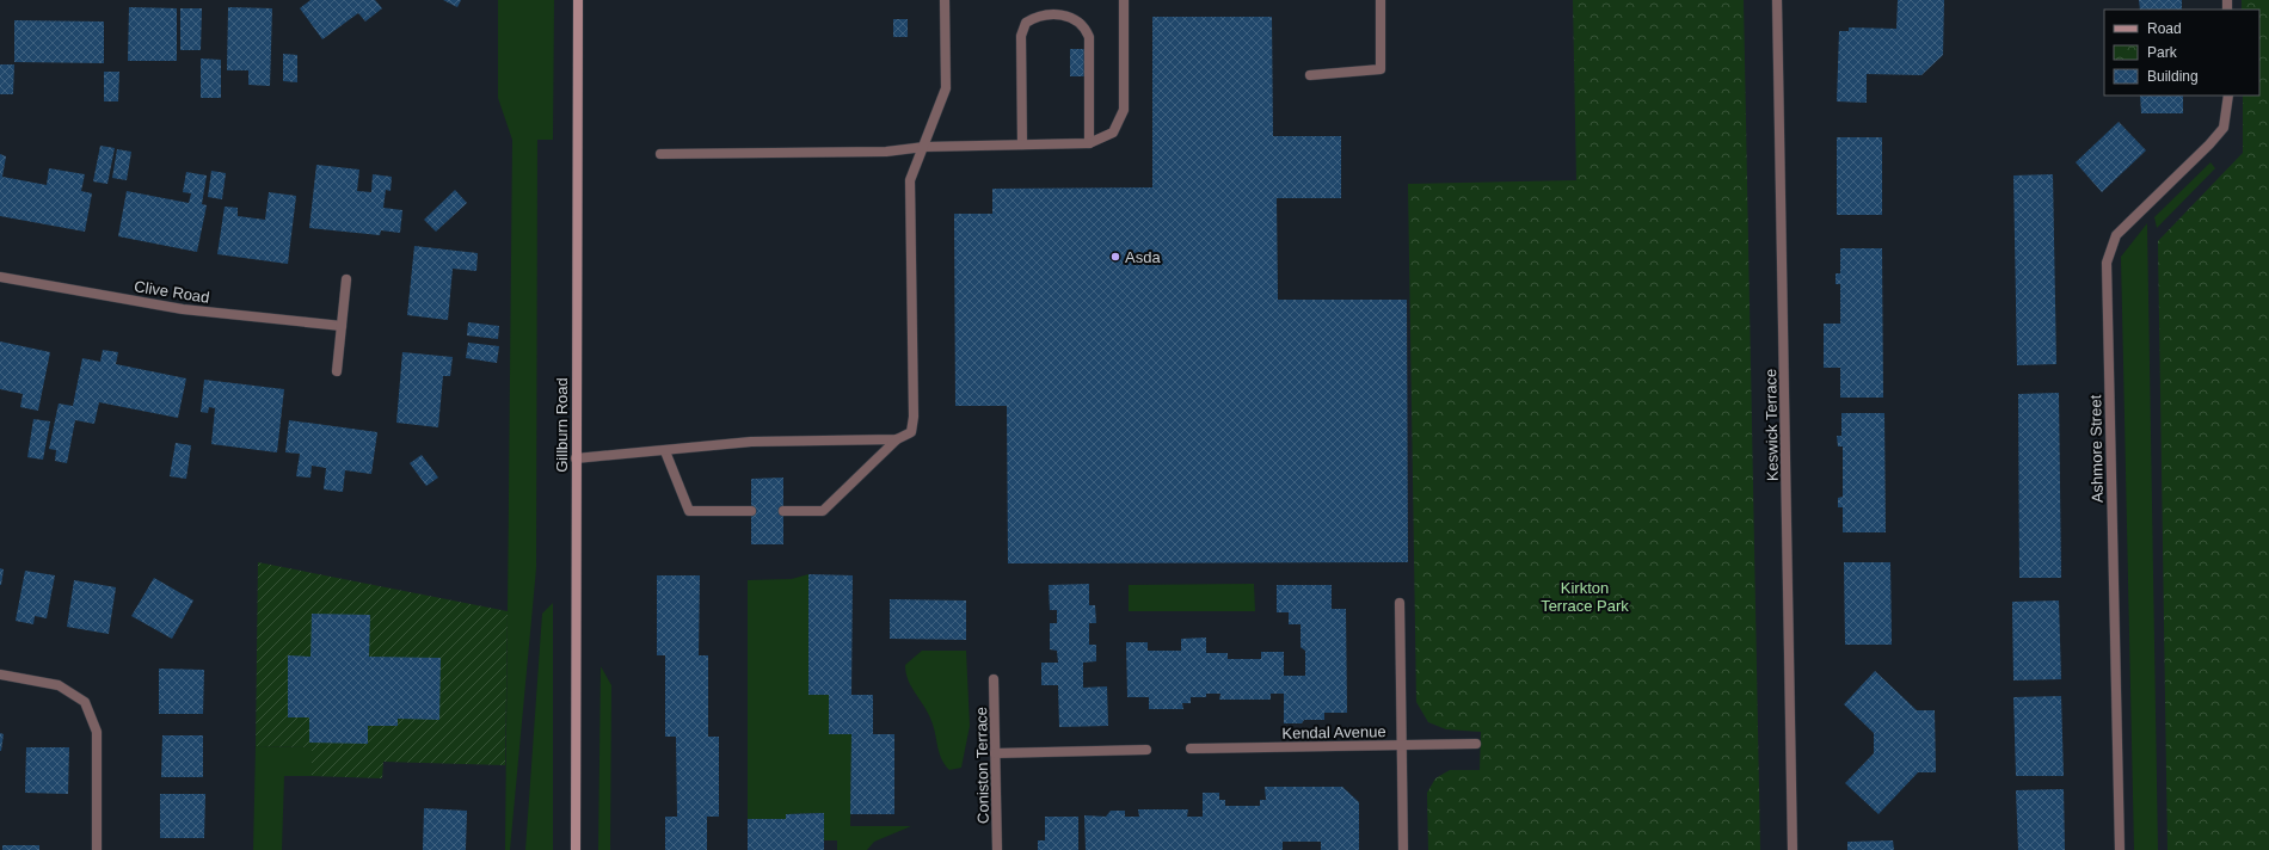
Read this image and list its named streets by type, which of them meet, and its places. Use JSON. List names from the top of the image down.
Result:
{
  "streets": {
    "street": [
      "Clive Road",
      "Gillburn Road",
      "Keswick Terrace",
      "Ashmore Street",
      "Kendal Avenue",
      "Coniston Terrace"
    ]
  },
  "parks": ["Kirkton Terrace Park"],
  "places": ["Asda"],
  "legend": ["Road", "Park", "Building"]
}
